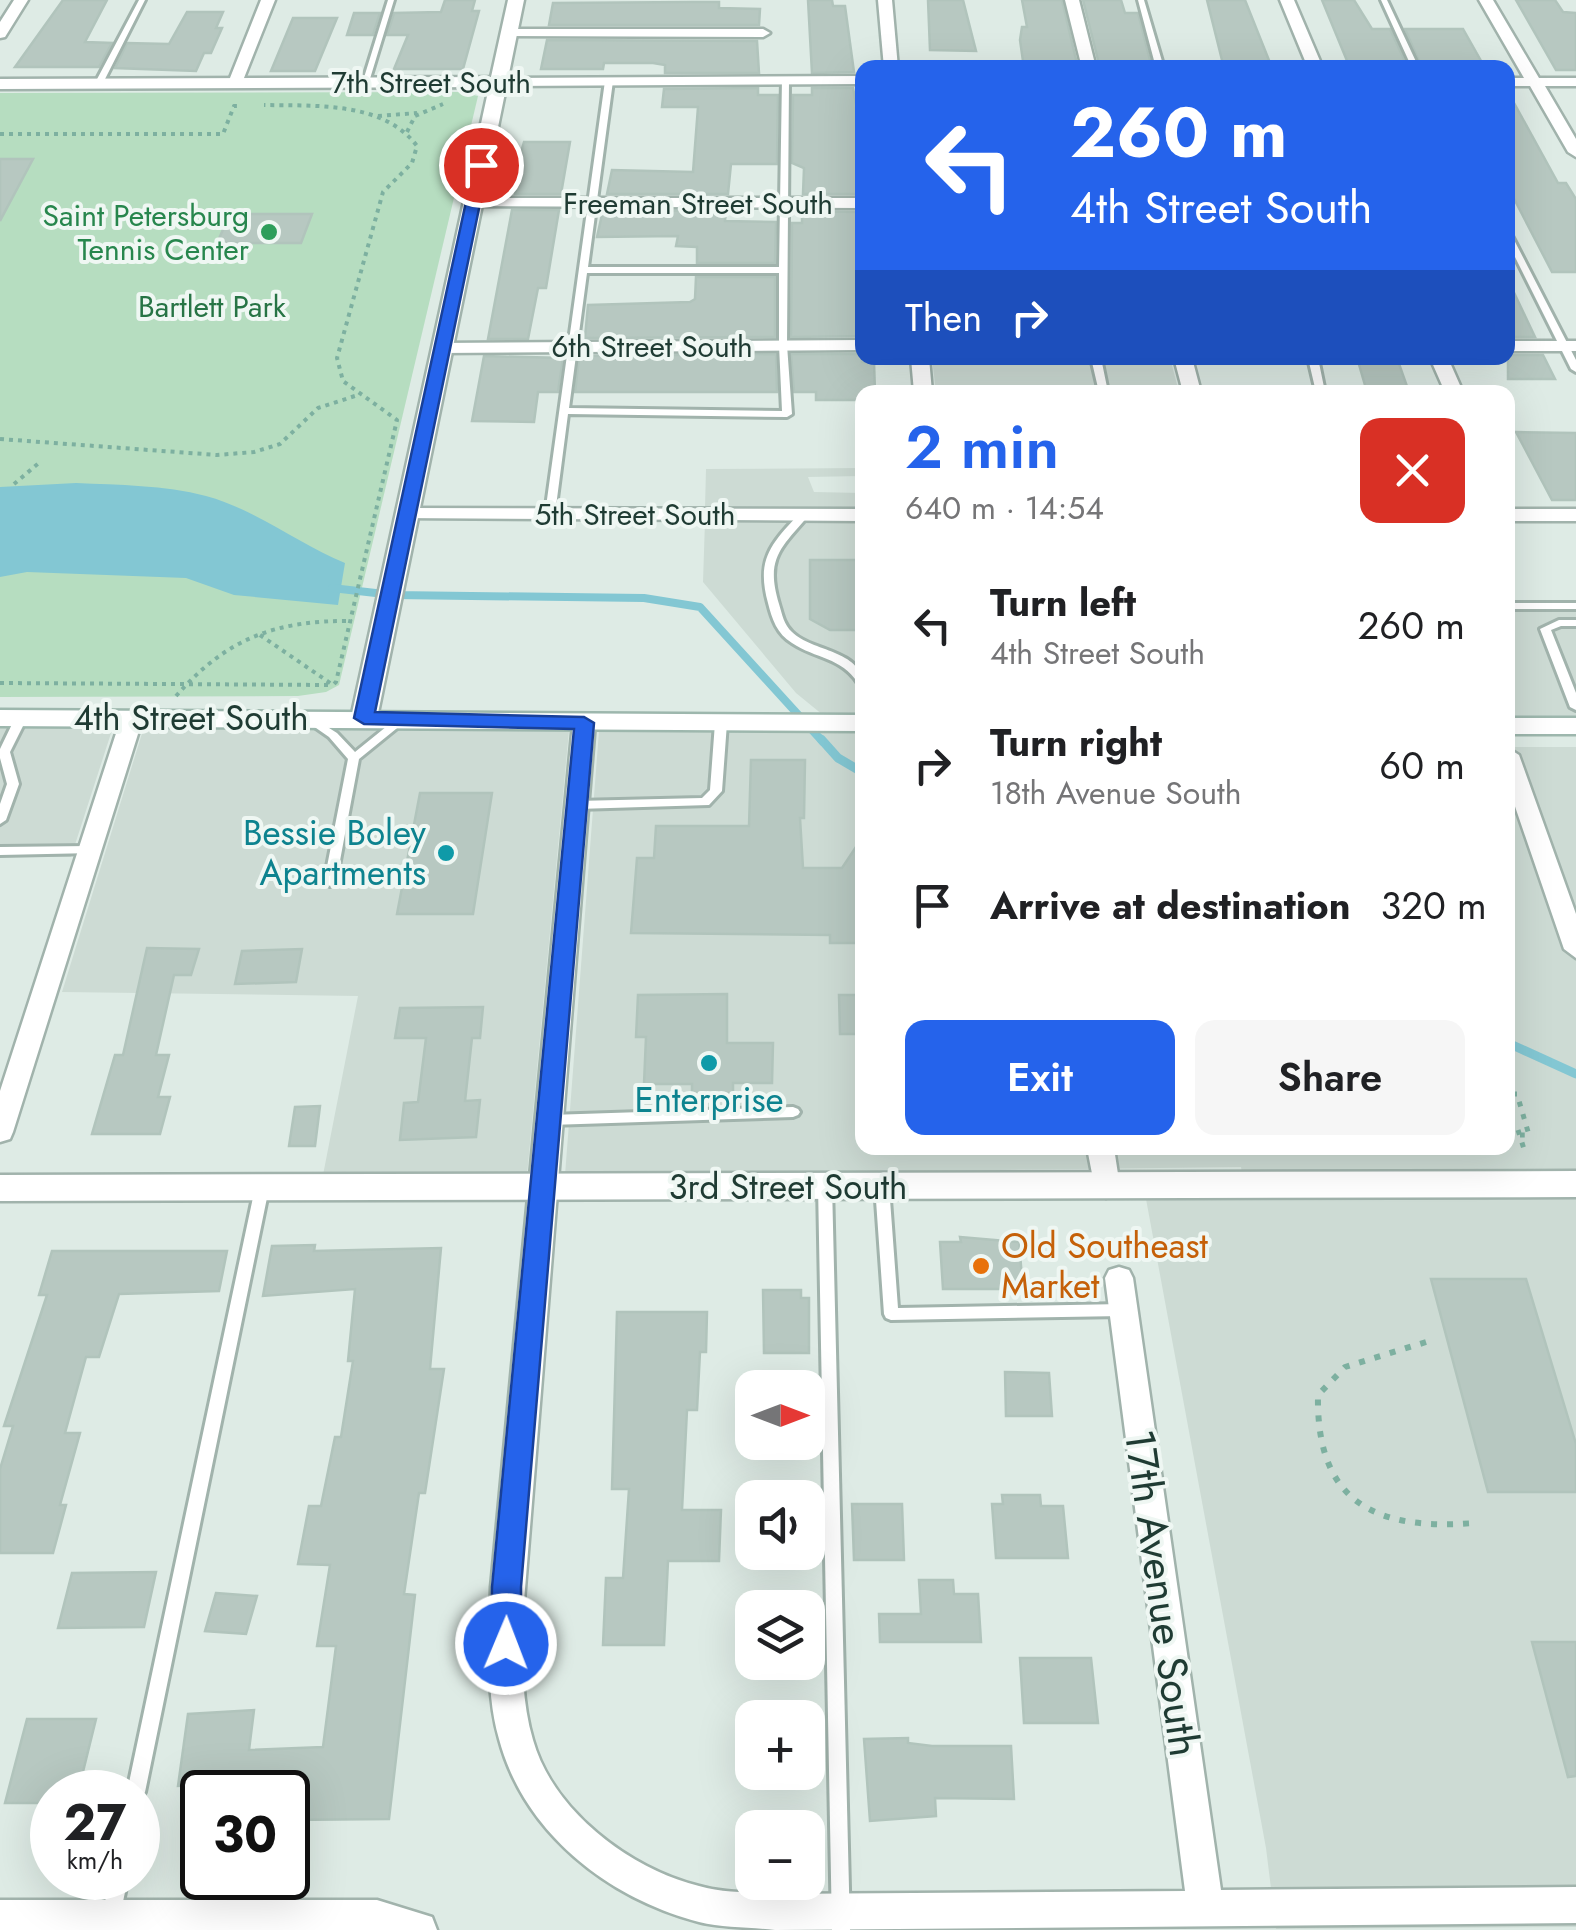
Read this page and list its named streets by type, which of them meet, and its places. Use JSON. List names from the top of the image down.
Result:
{
  "streets": {
    "street": [
      "7th Street South",
      "Freeman Street South",
      "6th Street South",
      "5th Street South",
      "4th Street South",
      "3rd Street South",
      "17th Avenue South"
    ]
  },
  "parks": ["Bartlett Park"],
  "places": [
    "Saint Petersburg Tennis Center",
    "Bessie Boley Apartments",
    "Enterprise",
    "Old Southeast Market"
  ],
  "north": "right",
  "page": {
    "turn": ["260 m", "4th Street South"],
    "then": "Then",
    "heading": ["2 min", "640 m · 14:54"],
    "list": [
      {
        "name": "Turn left",
        "note": "4th Street South",
        "value": "260 m"
      },
      {
        "name": "Turn right",
        "note": "18th Avenue South",
        "value": "60 m"
      },
      {
        "name": "Arrive at destination",
        "value": "320 m"
      }
    ],
    "buttons": ["Exit", "Share"],
    "map_buttons": ["+", "−"],
    "speed": "27 km/h",
    "limit": "30"
  }
}
